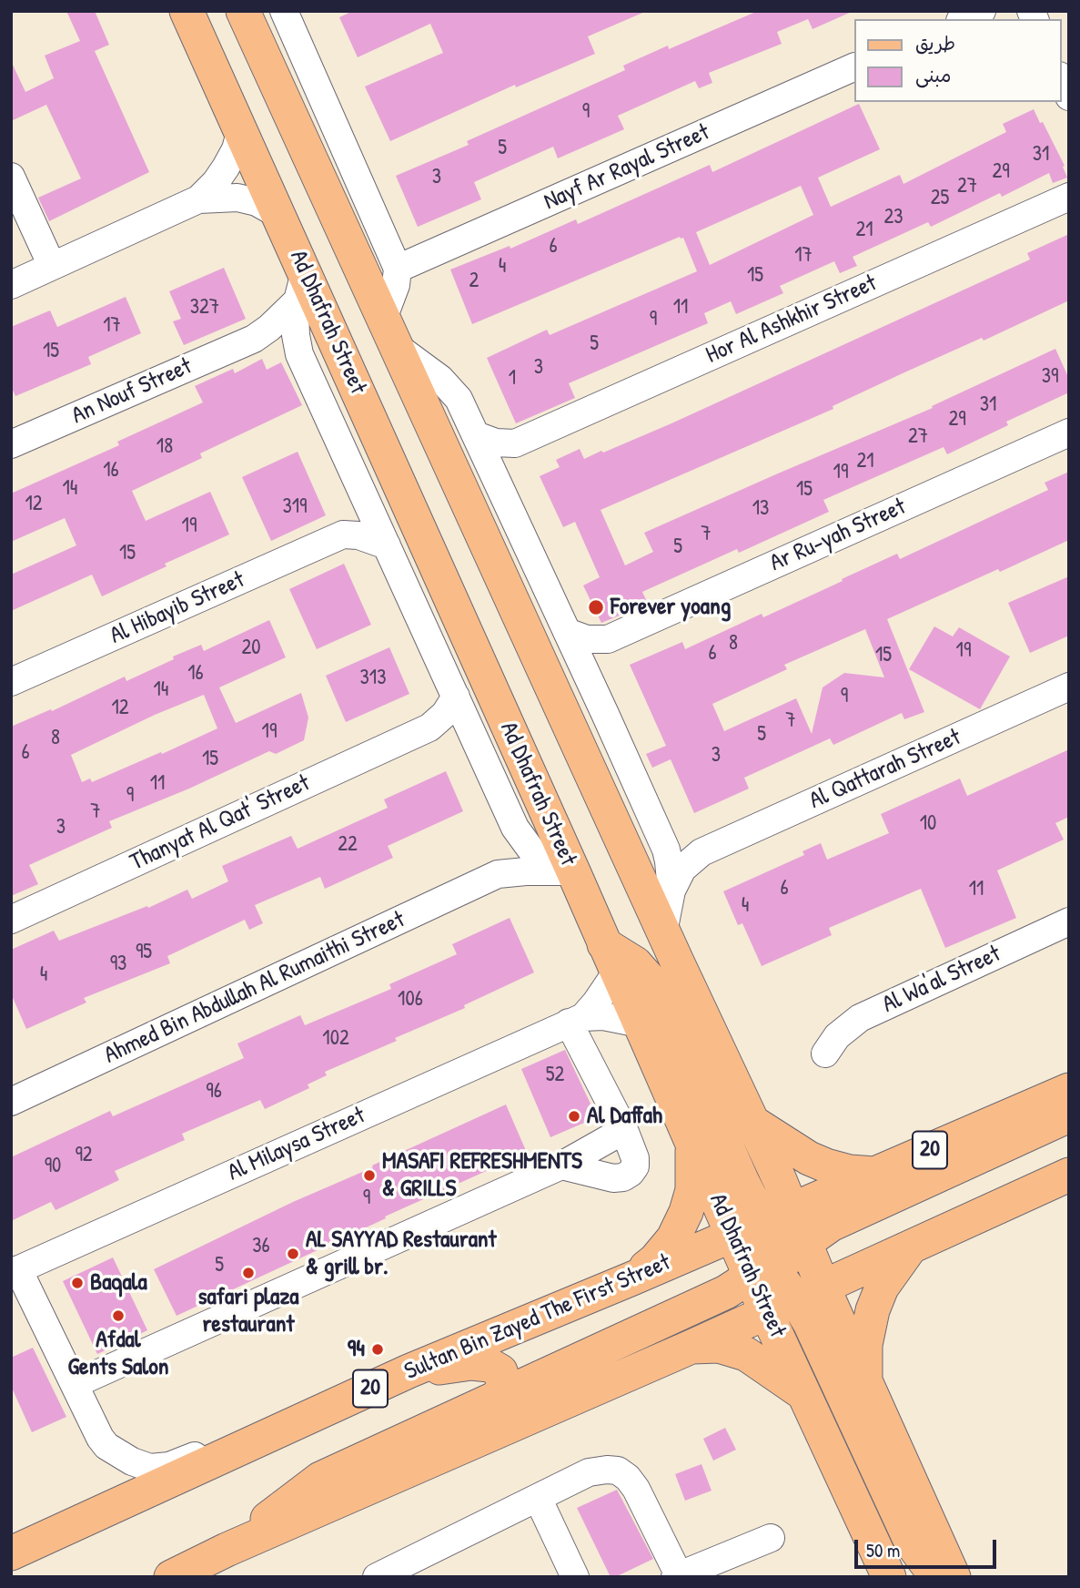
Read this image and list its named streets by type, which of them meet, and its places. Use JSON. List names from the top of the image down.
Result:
{
  "streets": {
    "main road": ["Ad Dhafrah Street", "20", "Sultan Bin Zayed The First Street"],
    "street": [
      "Nayf Ar Rayal Street",
      "Hor Al Ashkhir Street",
      "An Nouf Street",
      "Ar Ru-yah Street",
      "Al Hibayib Street",
      "Al Qattarah Street",
      "Thanyat Al Qat' Street",
      "Al Wa'al Street",
      "Ahmed Bin Abdullah Al Rumaithi Street",
      "Al Milaysa Street"
    ]
  },
  "crossings": [
    ["Ad Dhafrah Street", "An Nouf Street"],
    ["Ad Dhafrah Street", "Al Qattarah Street"],
    ["Ad Dhafrah Street", "Ahmed Bin Abdullah Al Rumaithi Street"],
    ["Ad Dhafrah Street", "Al Milaysa Street"],
    ["Ad Dhafrah Street", "Sultan Bin Zayed The First Street"]
  ],
  "places": [
    "Forever yoang",
    "Al Daffah",
    "MASAFI REFRESHMENTS & GRILLS",
    "AL SAYYAD Restaurant & grill br.",
    "safari plaza restaurant",
    "Baqala",
    "Afdal Gents Salon",
    "94"
  ],
  "house_numbers": [
    "9",
    "5",
    "31",
    "29",
    "3",
    "27",
    "25",
    "23",
    "21",
    "6",
    "17",
    "4",
    "15",
    "2",
    "327",
    "11",
    "9",
    "17",
    "5",
    "15",
    "3",
    "39",
    "1",
    "31",
    "29",
    "27",
    "18",
    "21",
    "16",
    "19",
    "14",
    "15",
    "12",
    "319",
    "13",
    "19",
    "7",
    "5",
    "15",
    "8",
    "20",
    "19",
    "6",
    "15",
    "16",
    "313",
    "14",
    "9",
    "12",
    "7",
    "19",
    "5",
    "8",
    "6",
    "3",
    "15",
    "11",
    "9",
    "7",
    "10",
    "3",
    "22",
    "6",
    "11",
    "4",
    "95",
    "93",
    "4",
    "106",
    "102",
    "52",
    "96",
    "92",
    "90",
    "9",
    "36",
    "5"
  ],
  "legend": ["طريق", "مبنى"],
  "scale_bar": "50 m"
}
